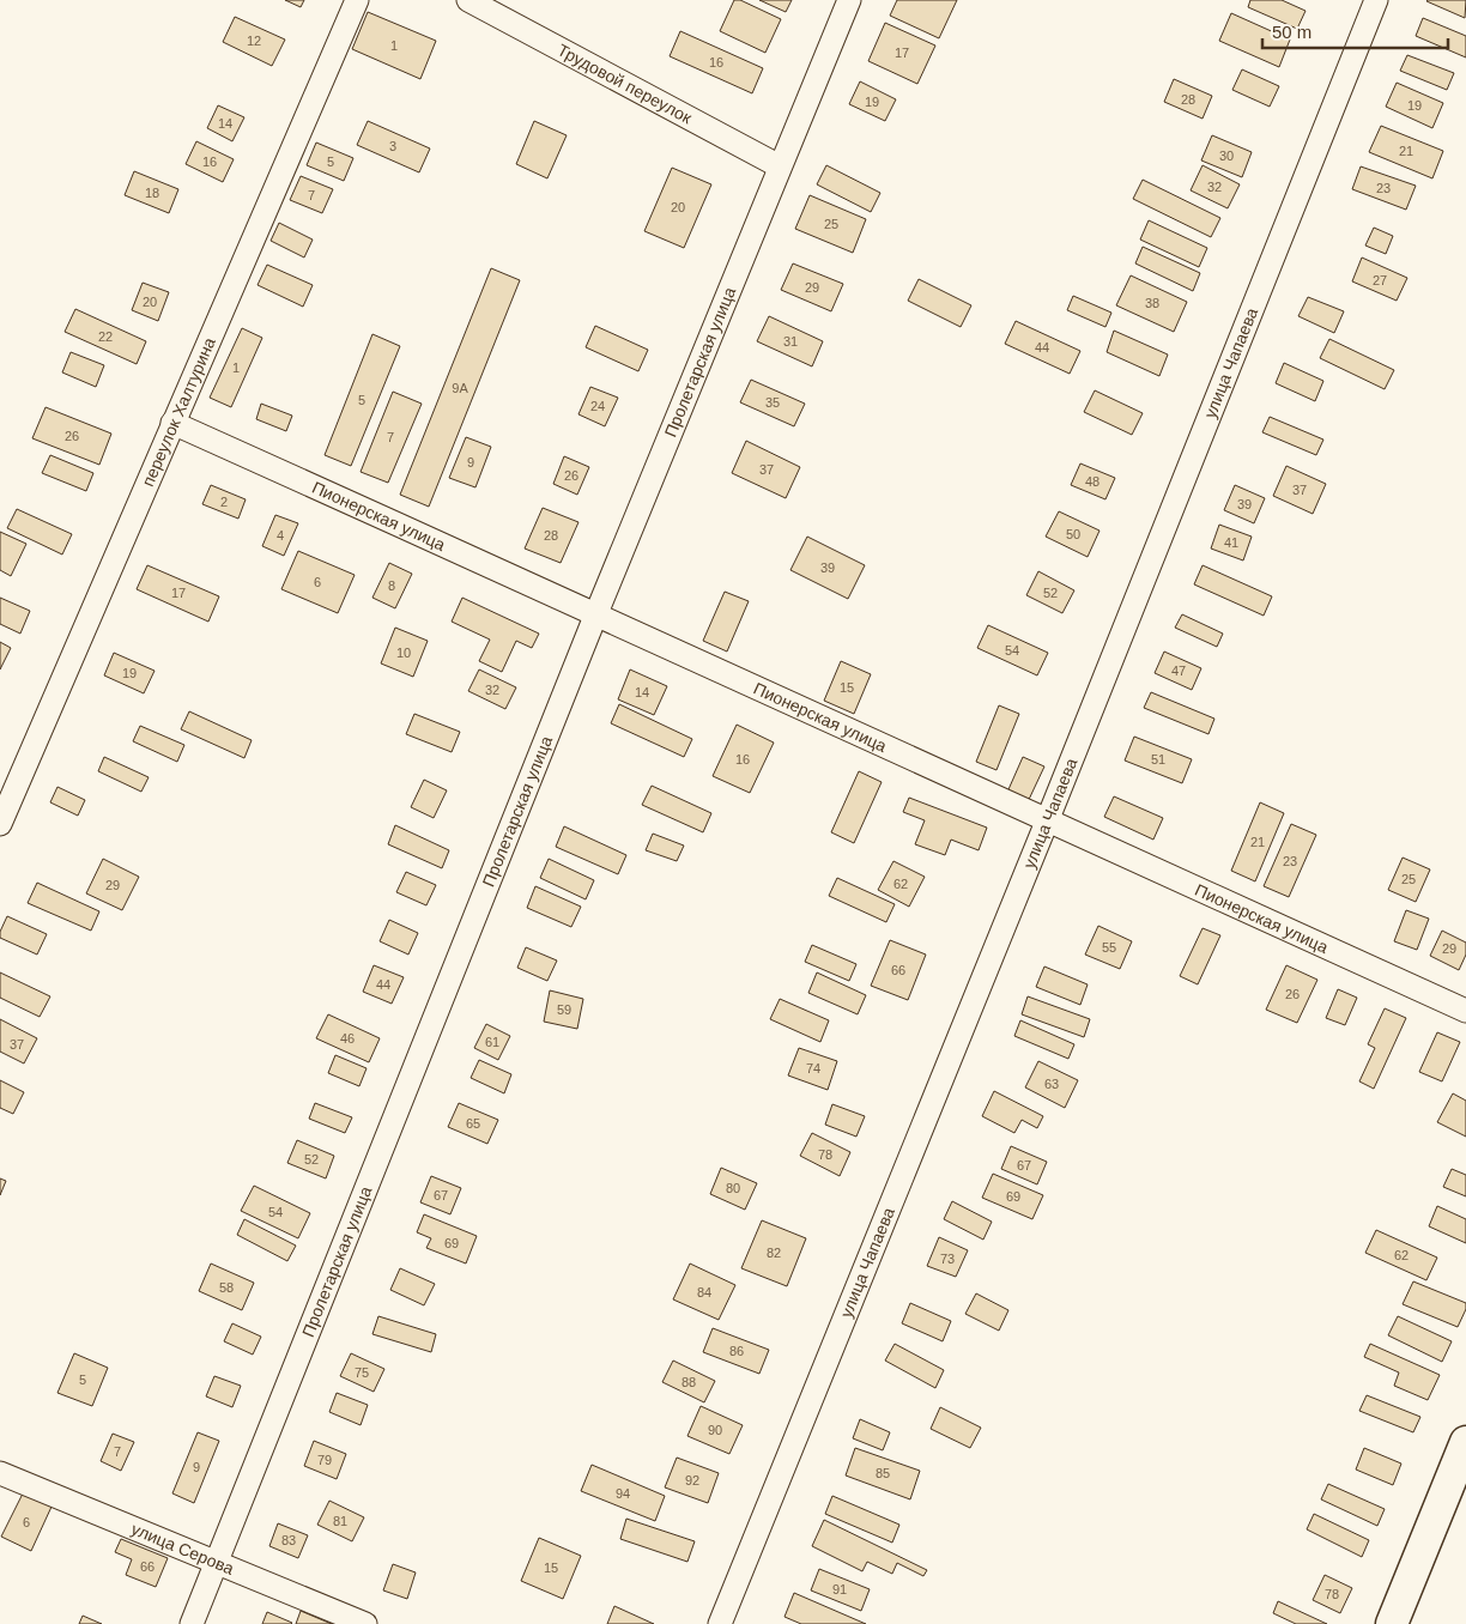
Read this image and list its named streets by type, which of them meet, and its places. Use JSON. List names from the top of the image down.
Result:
{
  "streets": {
    "street": [
      "Трудовой переулок",
      "Пролетарская улица",
      "улица Чапаева",
      "переулок Халтурина",
      "Пионерская улица",
      "улица Серова"
    ]
  },
  "crossings": [
    ["Трудовой переулок", "Пролетарская улица"],
    ["Пролетарская улица", "Пионерская улица"],
    ["Пролетарская улица", "улица Серова"],
    ["улица Чапаева", "Пионерская улица"],
    ["переулок Халтурина", "Пионерская улица"]
  ],
  "house_numbers": [
    "12",
    "1",
    "17",
    "16",
    "28",
    "19",
    "19",
    "14",
    "3",
    "21",
    "30",
    "16",
    "5",
    "32",
    "23",
    "18",
    "7",
    "20",
    "25",
    "27",
    "29",
    "20",
    "38",
    "22",
    "31",
    "44",
    "1",
    "9А",
    "5",
    "35",
    "24",
    "26",
    "7",
    "9",
    "37",
    "26",
    "48",
    "37",
    "2",
    "39",
    "50",
    "4",
    "28",
    "41",
    "39",
    "6",
    "8",
    "17",
    "52",
    "54",
    "10",
    "47",
    "19",
    "15",
    "32",
    "14",
    "16",
    "51",
    "21",
    "23",
    "25",
    "62",
    "29",
    "55",
    "29",
    "66",
    "44",
    "26",
    "59",
    "46",
    "61",
    "37",
    "74",
    "63",
    "65",
    "78",
    "52",
    "67",
    "80",
    "67",
    "69",
    "54",
    "69",
    "82",
    "62",
    "73",
    "58",
    "84",
    "86",
    "75",
    "5",
    "88",
    "90",
    "7",
    "79",
    "9",
    "85",
    "92",
    "94",
    "81",
    "6",
    "83",
    "66",
    "15",
    "91",
    "78"
  ],
  "scale_bar": "50 m"
}
